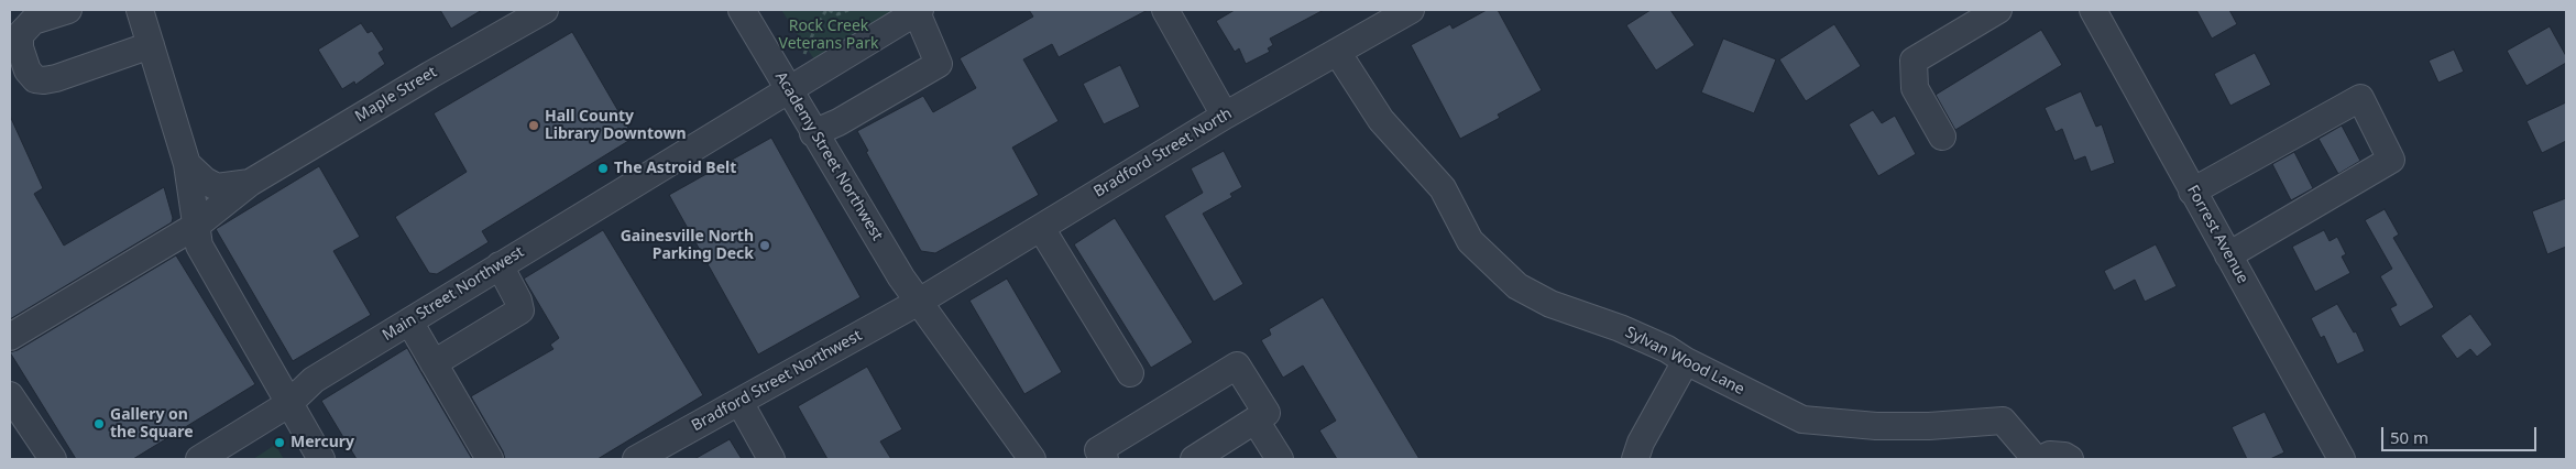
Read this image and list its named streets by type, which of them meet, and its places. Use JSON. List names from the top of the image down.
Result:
{
  "streets": {
    "street": [
      "Maple Street",
      "Bradford Street North",
      "Academy Street Northwest",
      "Forrest Avenue",
      "Main Street Northwest",
      "Sylvan Wood Lane",
      "Bradford Street Northwest"
    ]
  },
  "crossings": [
    ["Bradford Street North", "Academy Street Northwest"],
    ["Bradford Street North", "Sylvan Wood Lane"],
    ["Bradford Street North", "Bradford Street Northwest"],
    ["Academy Street Northwest", "Main Street Northwest"],
    ["Academy Street Northwest", "Bradford Street Northwest"]
  ],
  "parks": ["Rock Creek Veterans Park"],
  "places": [
    "Hall County Library Downtown",
    "The Astroid Belt",
    "Gainesville North Parking Deck",
    "Gallery on the Square",
    "Mercury"
  ],
  "scale_bar": "50 m"
}
